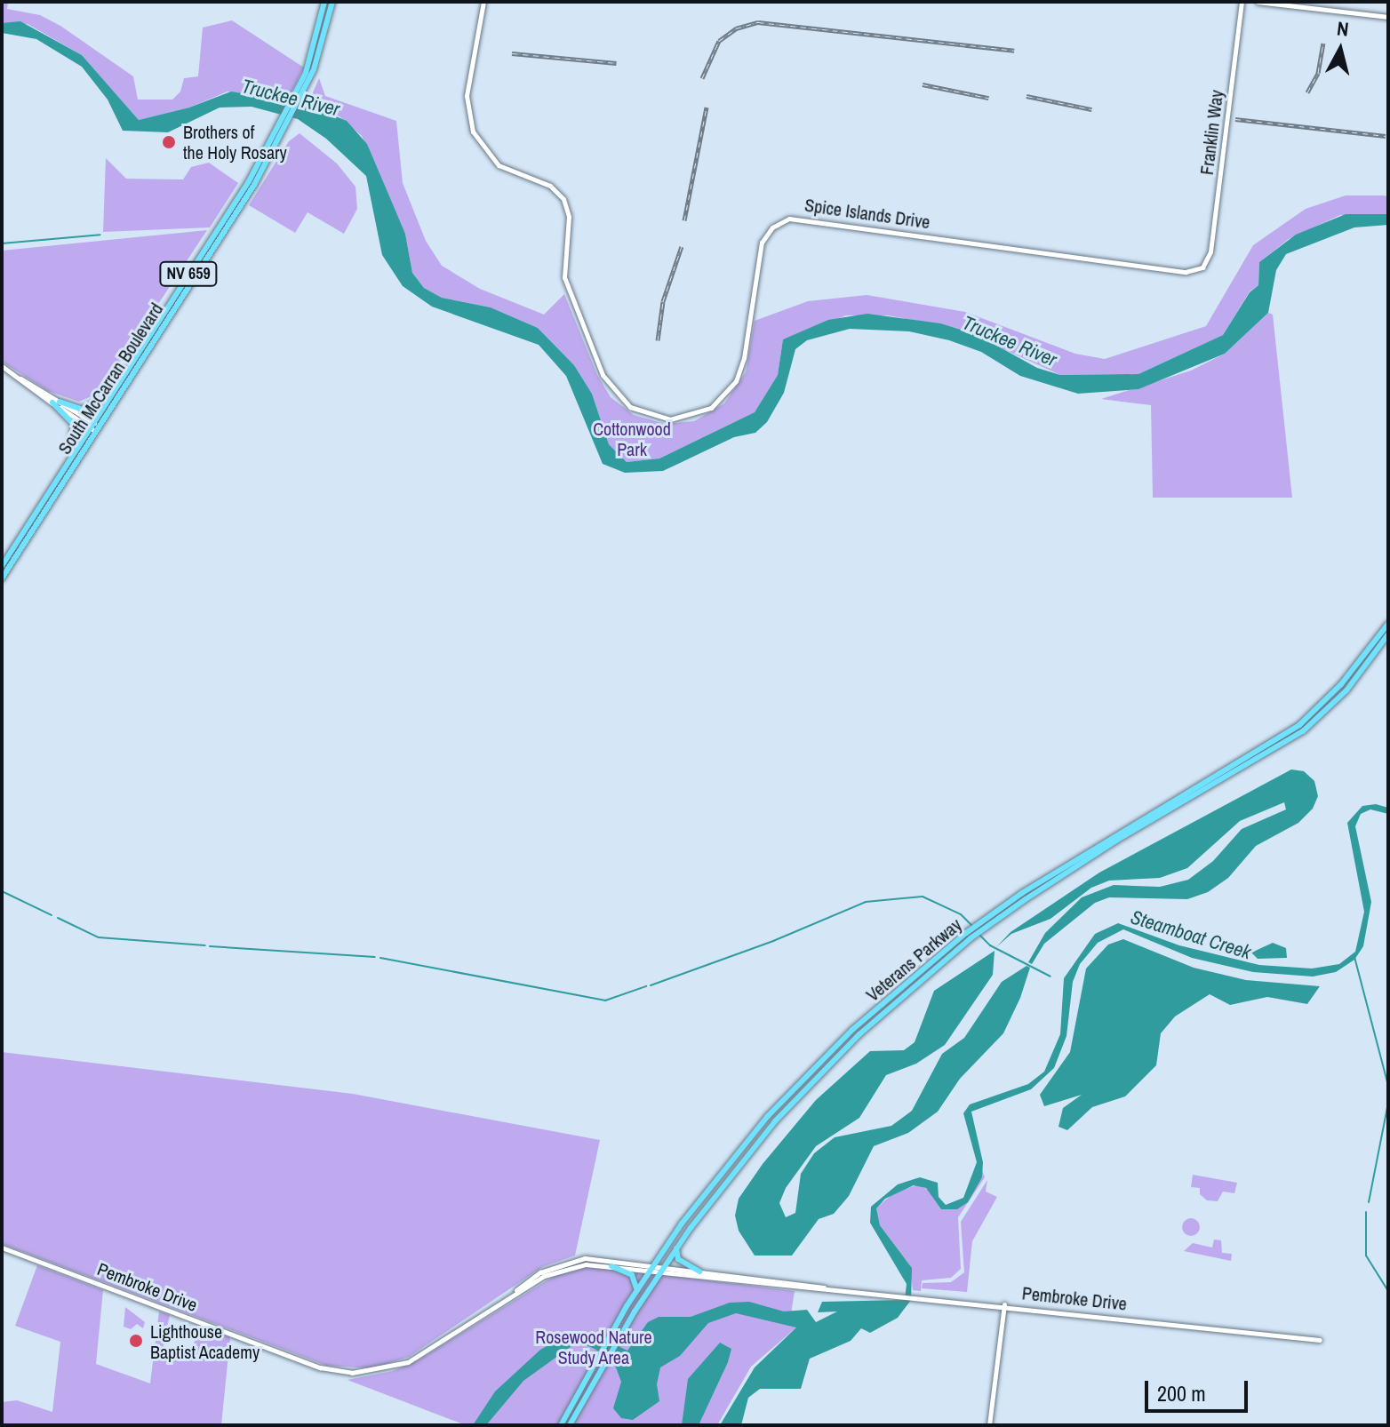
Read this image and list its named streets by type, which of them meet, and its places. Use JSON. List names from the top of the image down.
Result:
{
  "streets": {
    "main road": ["NV 659", "South McCarran Boulevard", "Veterans Parkway"],
    "street": ["Franklin Way", "Spice Islands Drive", "Pembroke Drive"]
  },
  "crossings": [
    ["Franklin Way", "Spice Islands Drive"],
    ["Veterans Parkway", "Pembroke Drive"]
  ],
  "water": ["Truckee River", "Steamboat Creek"],
  "parks": ["Cottonwood Park", "Rosewood Nature Study Area"],
  "places": ["Brothers of the Holy Rosary", "Lighthouse Baptist Academy"],
  "scale_bar": "200 m",
  "north": "top"
}
